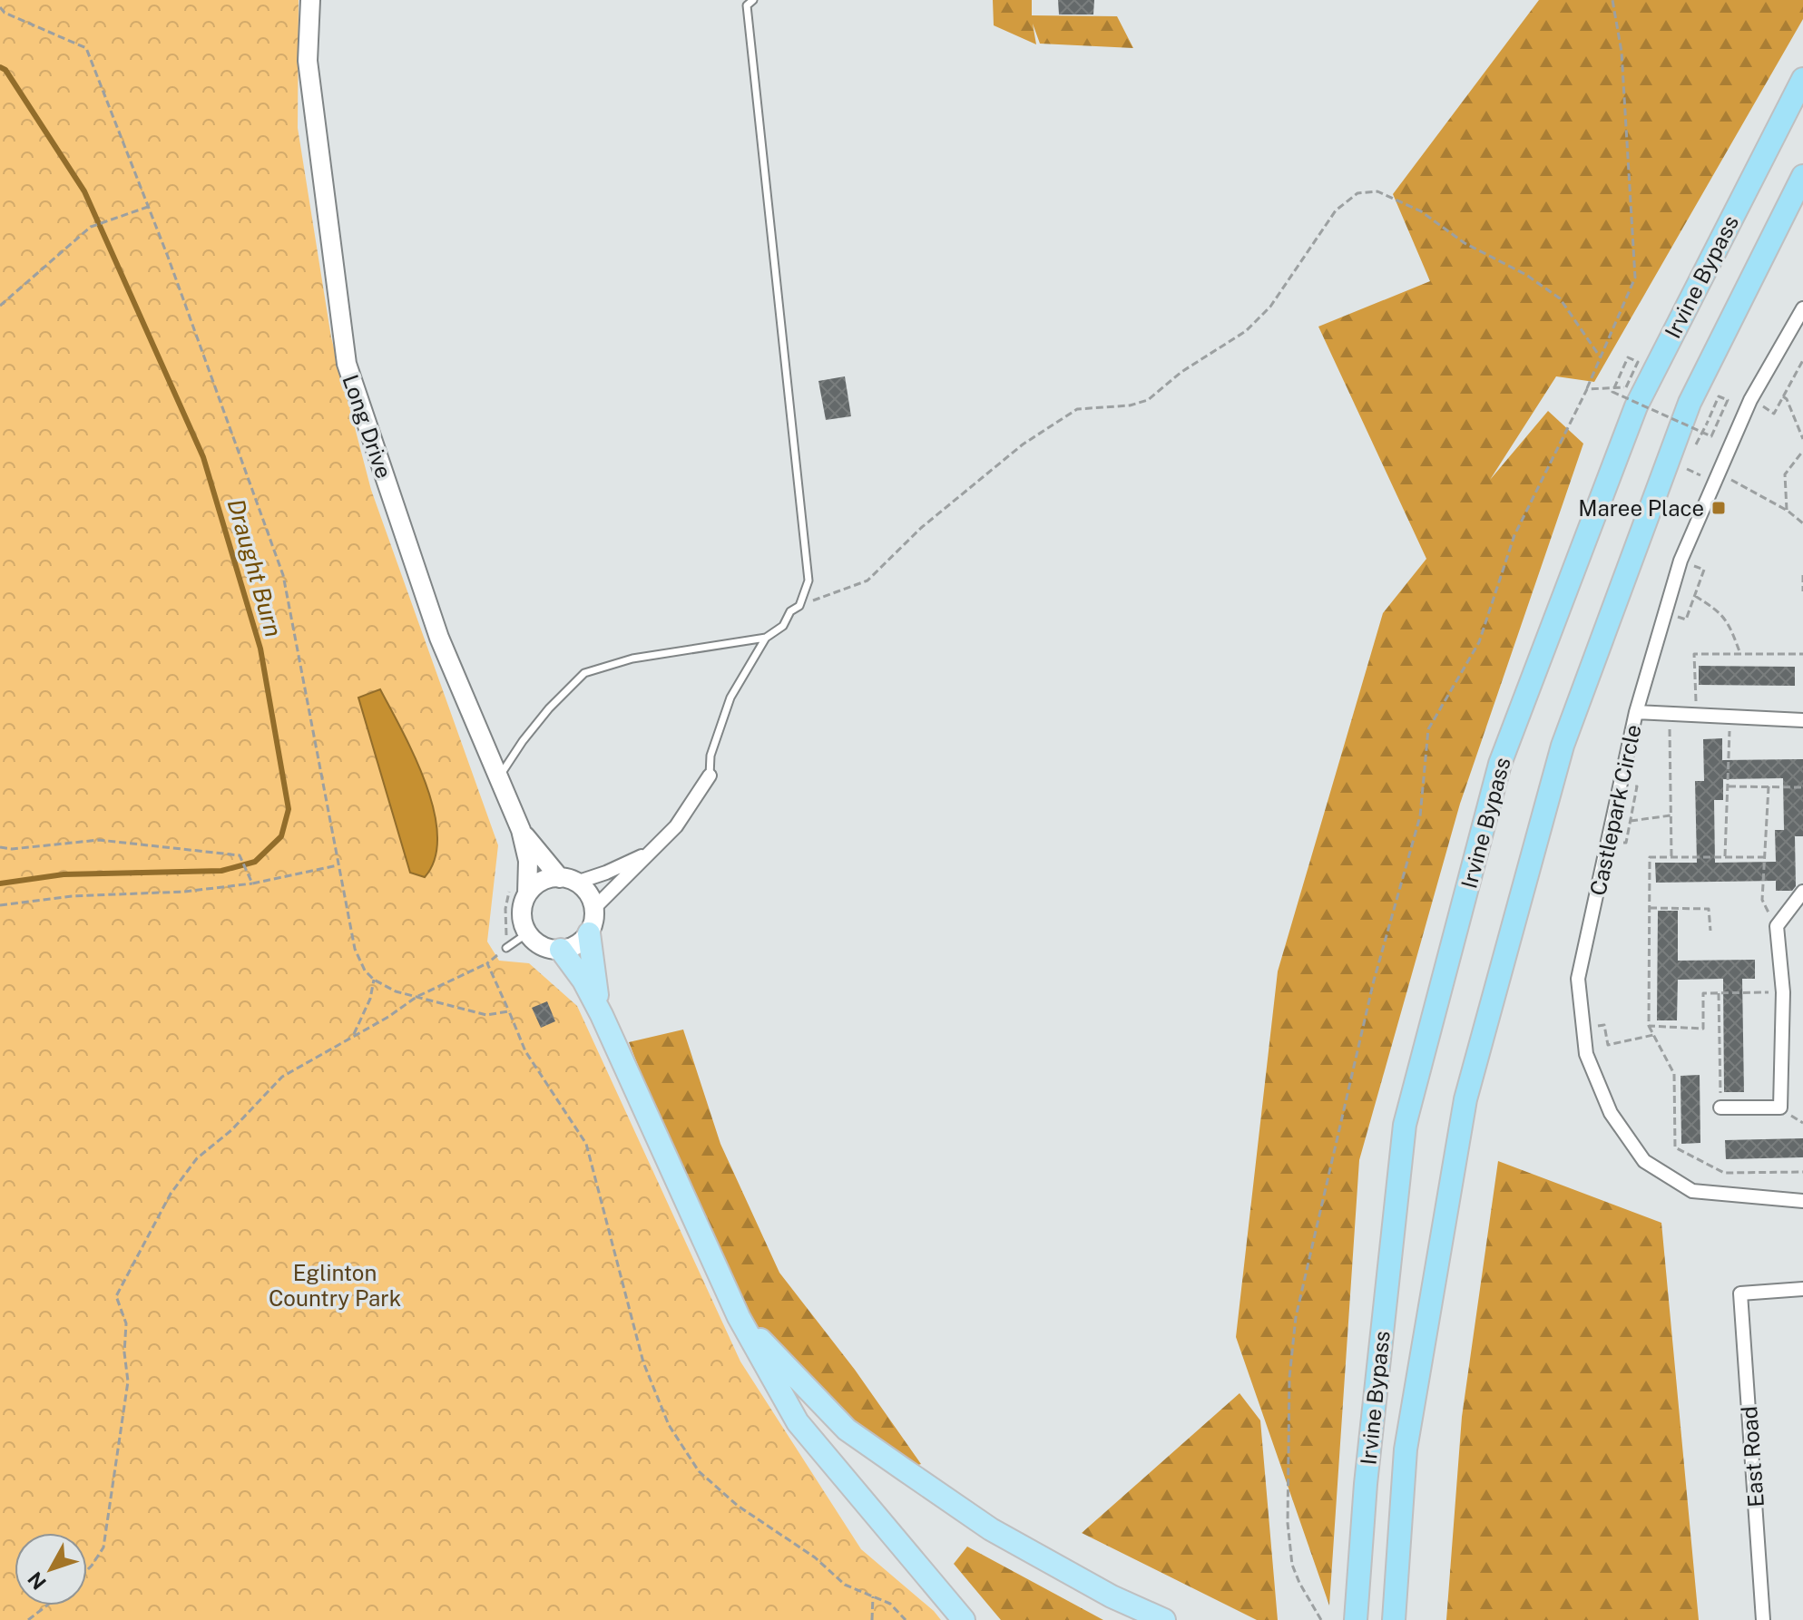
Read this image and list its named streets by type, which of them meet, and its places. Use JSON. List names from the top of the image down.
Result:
{
  "streets": {
    "highway": ["Irvine Bypass"],
    "main road": ["Long Drive"],
    "street": ["Castlepark Circle", "East Road"]
  },
  "water": ["Draught Burn"],
  "parks": ["Eglinton Country Park"],
  "places": {
    "transit": ["Maree Place"]
  },
  "north": "bottom left"
}
